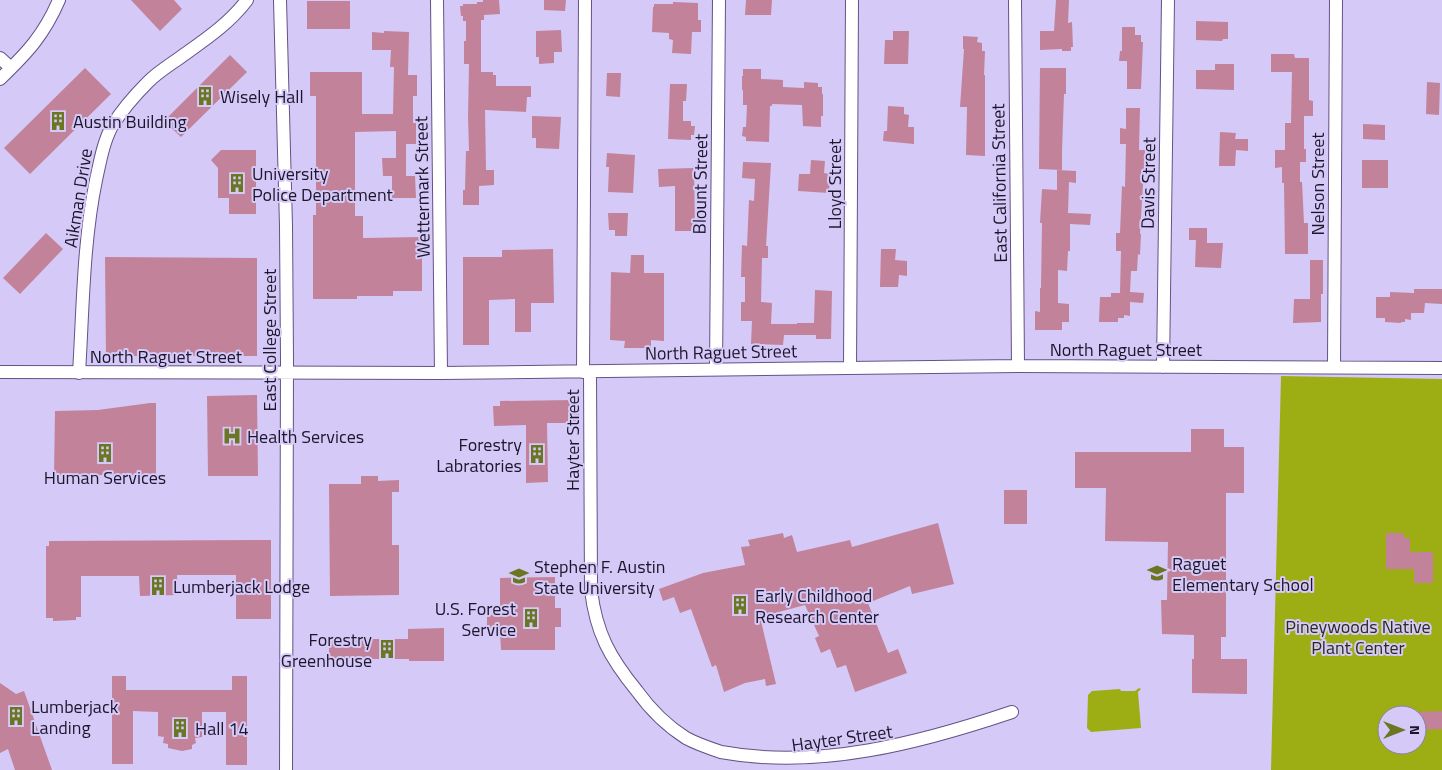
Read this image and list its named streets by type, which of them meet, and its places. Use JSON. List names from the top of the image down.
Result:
{
  "streets": {
    "street": [
      "East California Street",
      "Davis Street",
      "Blount Street",
      "Lloyd Street",
      "Nelson Street",
      "Wettermark Street",
      "Aikman Drive",
      "East College Street",
      "North Raguet Street",
      "Hayter Street"
    ]
  },
  "crossings": [
    ["East California Street", "North Raguet Street"],
    ["Davis Street", "North Raguet Street"],
    ["Blount Street", "North Raguet Street"],
    ["Lloyd Street", "North Raguet Street"],
    ["Nelson Street", "North Raguet Street"],
    ["Wettermark Street", "North Raguet Street"],
    ["Aikman Drive", "North Raguet Street"],
    ["East College Street", "North Raguet Street"],
    ["North Raguet Street", "Hayter Street"]
  ],
  "parks": ["Pineywoods Native Plant Center"],
  "places": {
    "building": [
      "Wisely Hall",
      "Austin Building",
      "University Police Department",
      "Human Services",
      "Forestry Labratories",
      "Lumberjack Lodge",
      "Early Childhood Research Center",
      "U.S. Forest Service",
      "Forestry Greenhouse",
      "Lumberjack Landing",
      "Hall 14"
    ],
    "hospital": ["Health Services"],
    "school or university": ["Raguet Elementary School", "Stephen F. Austin State University"]
  },
  "north": "right"
}
